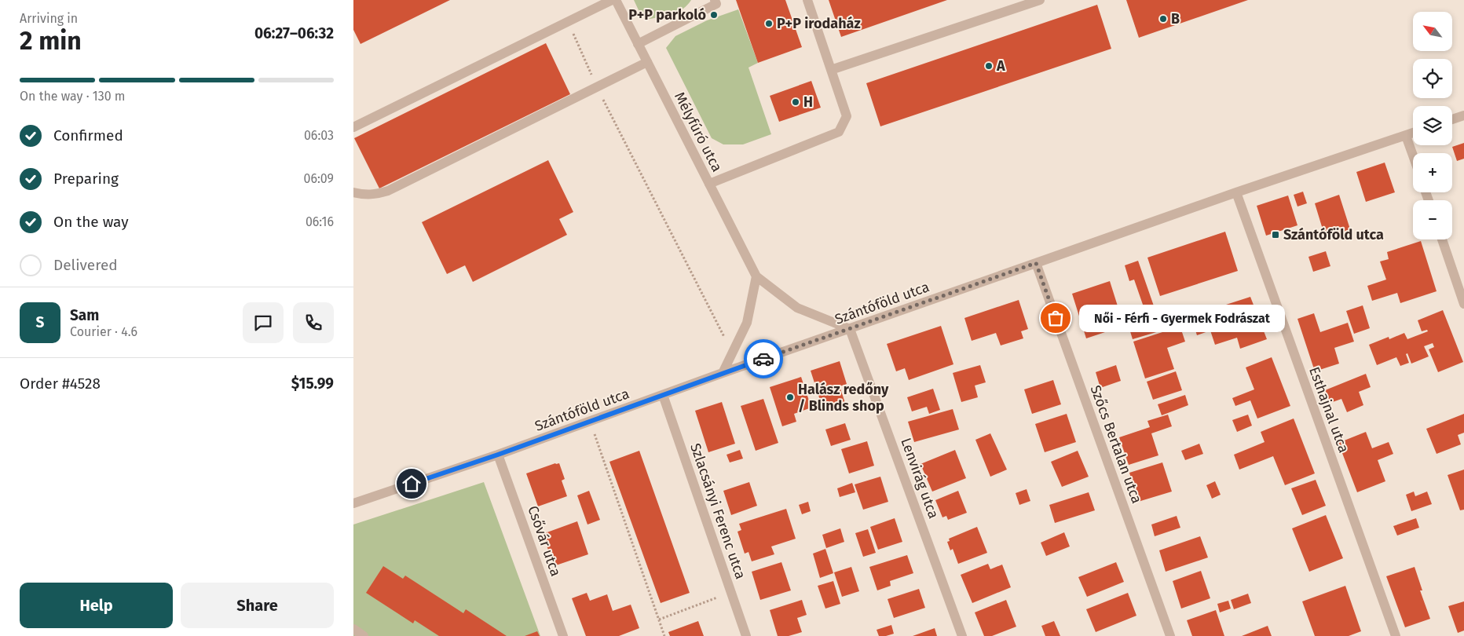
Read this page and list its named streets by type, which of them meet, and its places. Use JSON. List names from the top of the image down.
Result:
{
  "streets": {
    "street": [
      "Mélyfúró utca",
      "Szántóföld utca",
      "Esthajnal utca",
      "Szőcs Bertalan utca",
      "Lenvirág utca",
      "Szlacsányi Ferenc utca",
      "Csővár utca"
    ]
  },
  "crossings": [
    ["Mélyfúró utca", "Szántóföld utca"],
    ["Mélyfúró utca", "Lenvirág utca"],
    ["Szántóföld utca", "Esthajnal utca"],
    ["Szántóföld utca", "Szőcs Bertalan utca"],
    ["Szántóföld utca", "Lenvirág utca"],
    ["Szántóföld utca", "Szlacsányi Ferenc utca"],
    ["Szántóföld utca", "Csővár utca"]
  ],
  "places": {
    "other": [
      "P+P parkoló",
      "B",
      "P+P irodaház",
      "A",
      "H",
      "Női - Férfi - Gyermek Fodrászat",
      "Halász redőny / Blinds shop"
    ],
    "transit": ["Szántóföld utca"]
  },
  "north": "top left",
  "page": {
    "heading": ["2 min", "Arriving in", "06:27–06:32"],
    "panel": [
      "Sam",
      "Courier · 4.6",
      "Order #4528",
      "$15.99"
    ],
    "map_buttons": ["+", "−"],
    "bar": "On the way · 130 m",
    "list": [
      ["Confirmed", "06:03"],
      ["Preparing", "06:09"],
      ["On the way", "06:16"],
      "Delivered"
    ],
    "round": "S",
    "bubble": "Női - Férfi - Gyermek Fodrászat",
    "buttons": ["Help", "Share"]
  }
}
